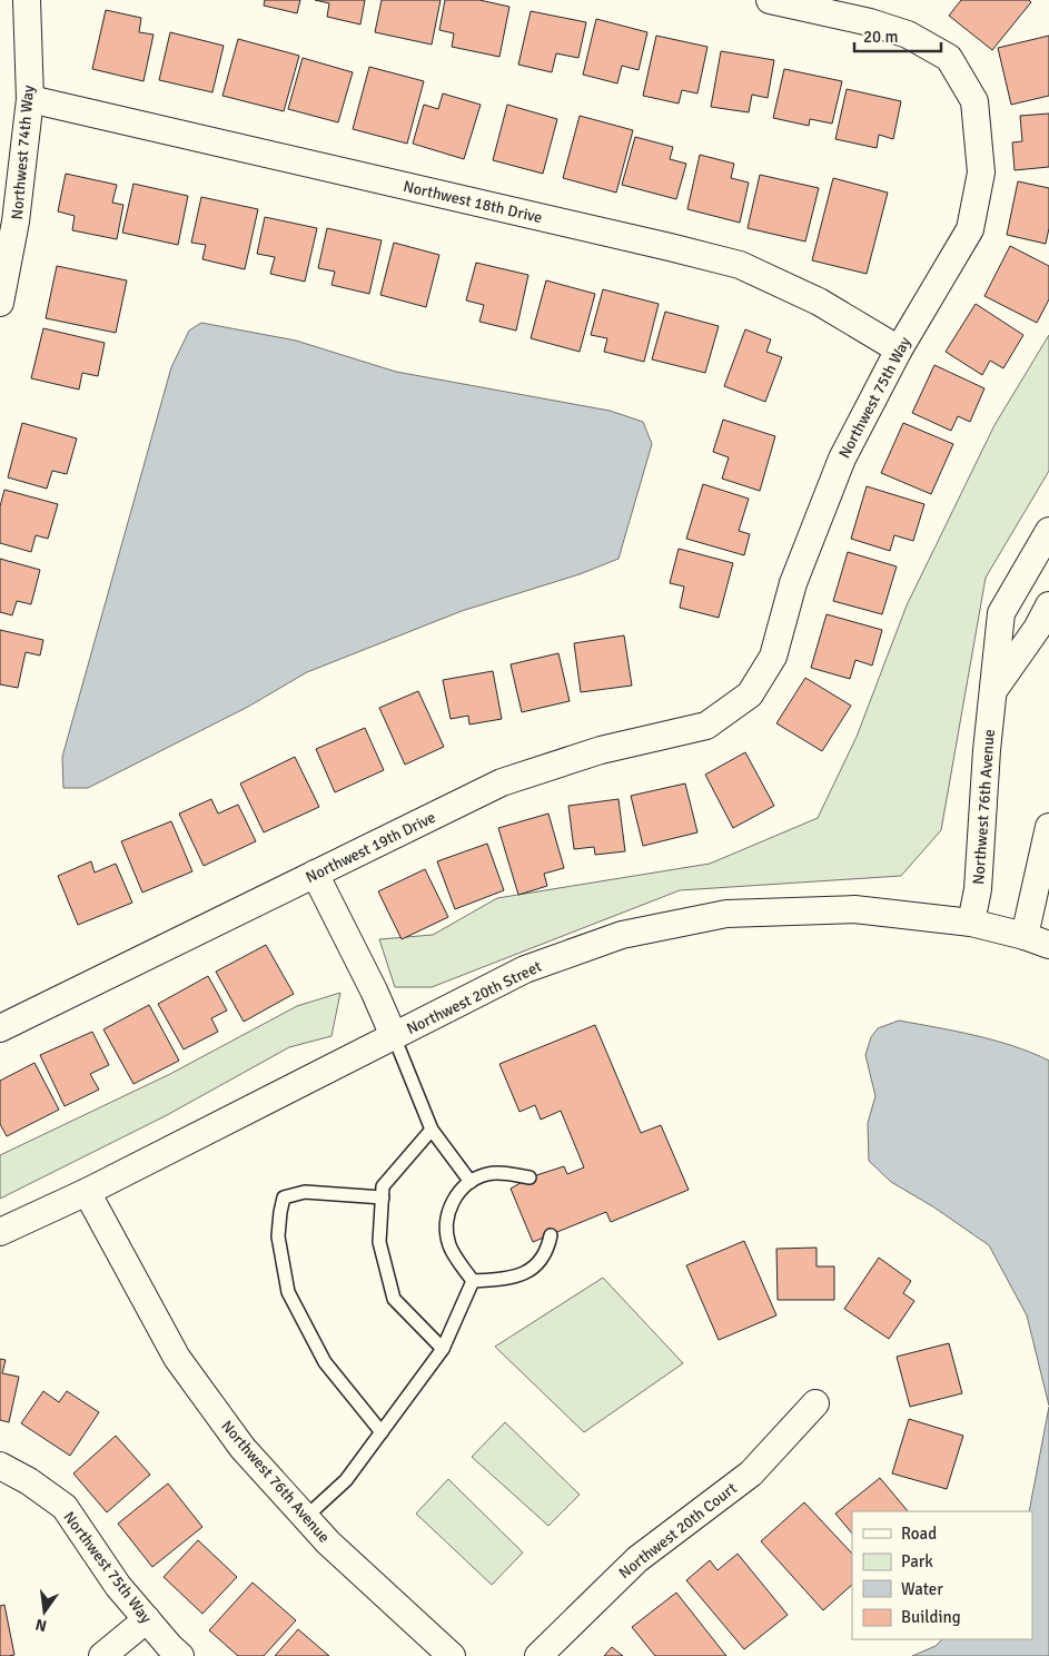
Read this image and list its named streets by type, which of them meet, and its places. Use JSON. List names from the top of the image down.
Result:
{
  "streets": {
    "street": [
      "Northwest 74th Way",
      "Northwest 18th Drive",
      "Northwest 75th Way",
      "Northwest 76th Avenue",
      "Northwest 19th Drive",
      "Northwest 20th Street",
      "Northwest 20th Court"
    ]
  },
  "crossings": [
    ["Northwest 74th Way", "Northwest 18th Drive"],
    ["Northwest 18th Drive", "Northwest 75th Way"],
    ["Northwest 75th Way", "Northwest 19th Drive"],
    ["Northwest 76th Avenue", "Northwest 20th Street"]
  ],
  "legend": [
    "Road",
    "Park",
    "Water",
    "Building"
  ],
  "scale_bar": "20 m",
  "north": "bottom"
}
